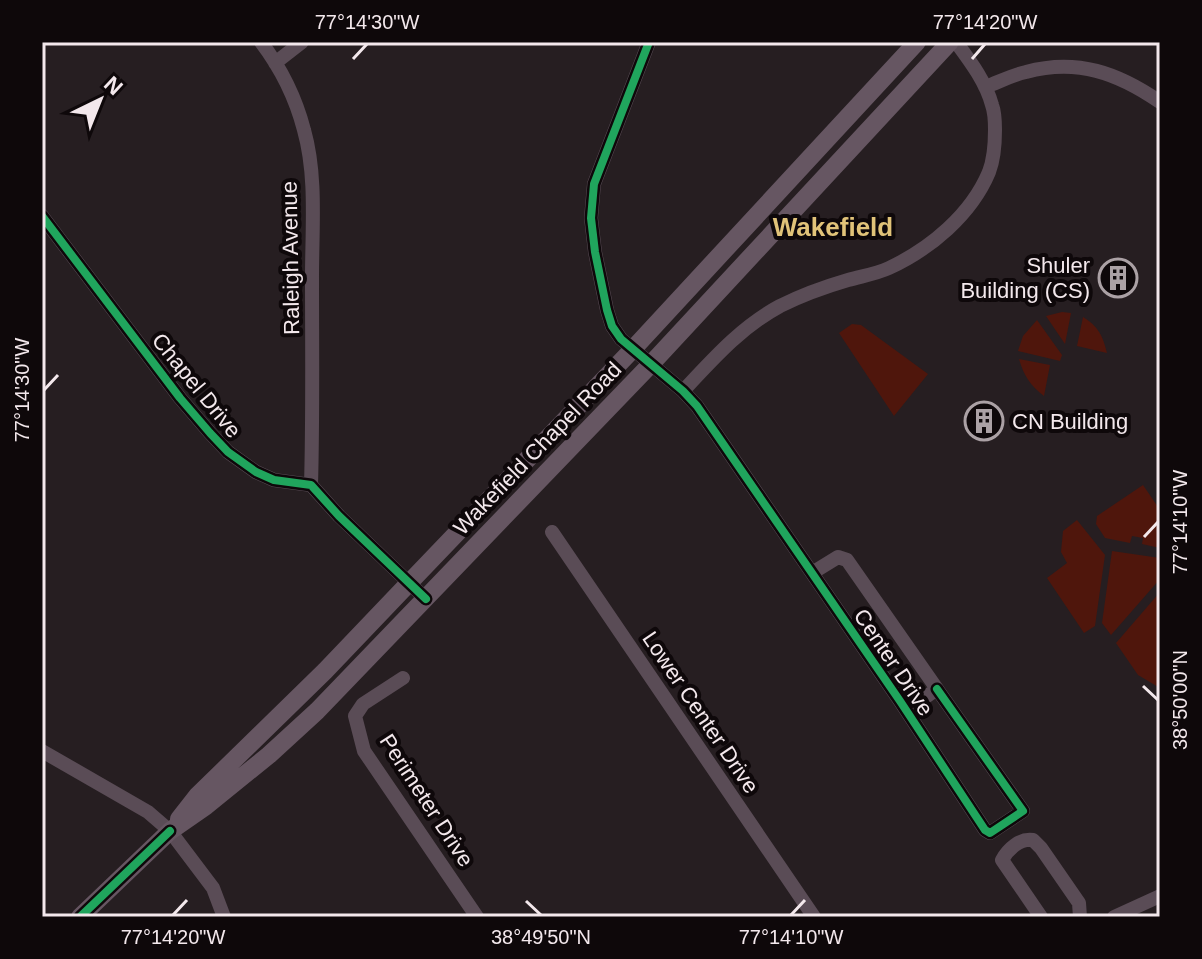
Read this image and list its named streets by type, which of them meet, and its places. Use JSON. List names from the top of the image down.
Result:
{
  "streets": {
    "main road": ["Wakefield Chapel Road"],
    "street": [
      "Raleigh Avenue",
      "Chapel Drive",
      "Center Drive",
      "Lower Center Drive",
      "Perimeter Drive"
    ]
  },
  "crossings": [
    ["Raleigh Avenue", "Chapel Drive"],
    ["Wakefield Chapel Road", "Center Drive"]
  ],
  "districts": ["Wakefield"],
  "places": {
    "building": ["Shuler Building (CS)", "CN Building"]
  },
  "north": "top right",
  "coordinates": [
    "77°14'30\"W",
    "77°14'20\"W",
    "77°14'10\"W",
    "38°50'00\"N",
    "38°49'50\"N"
  ]
}
